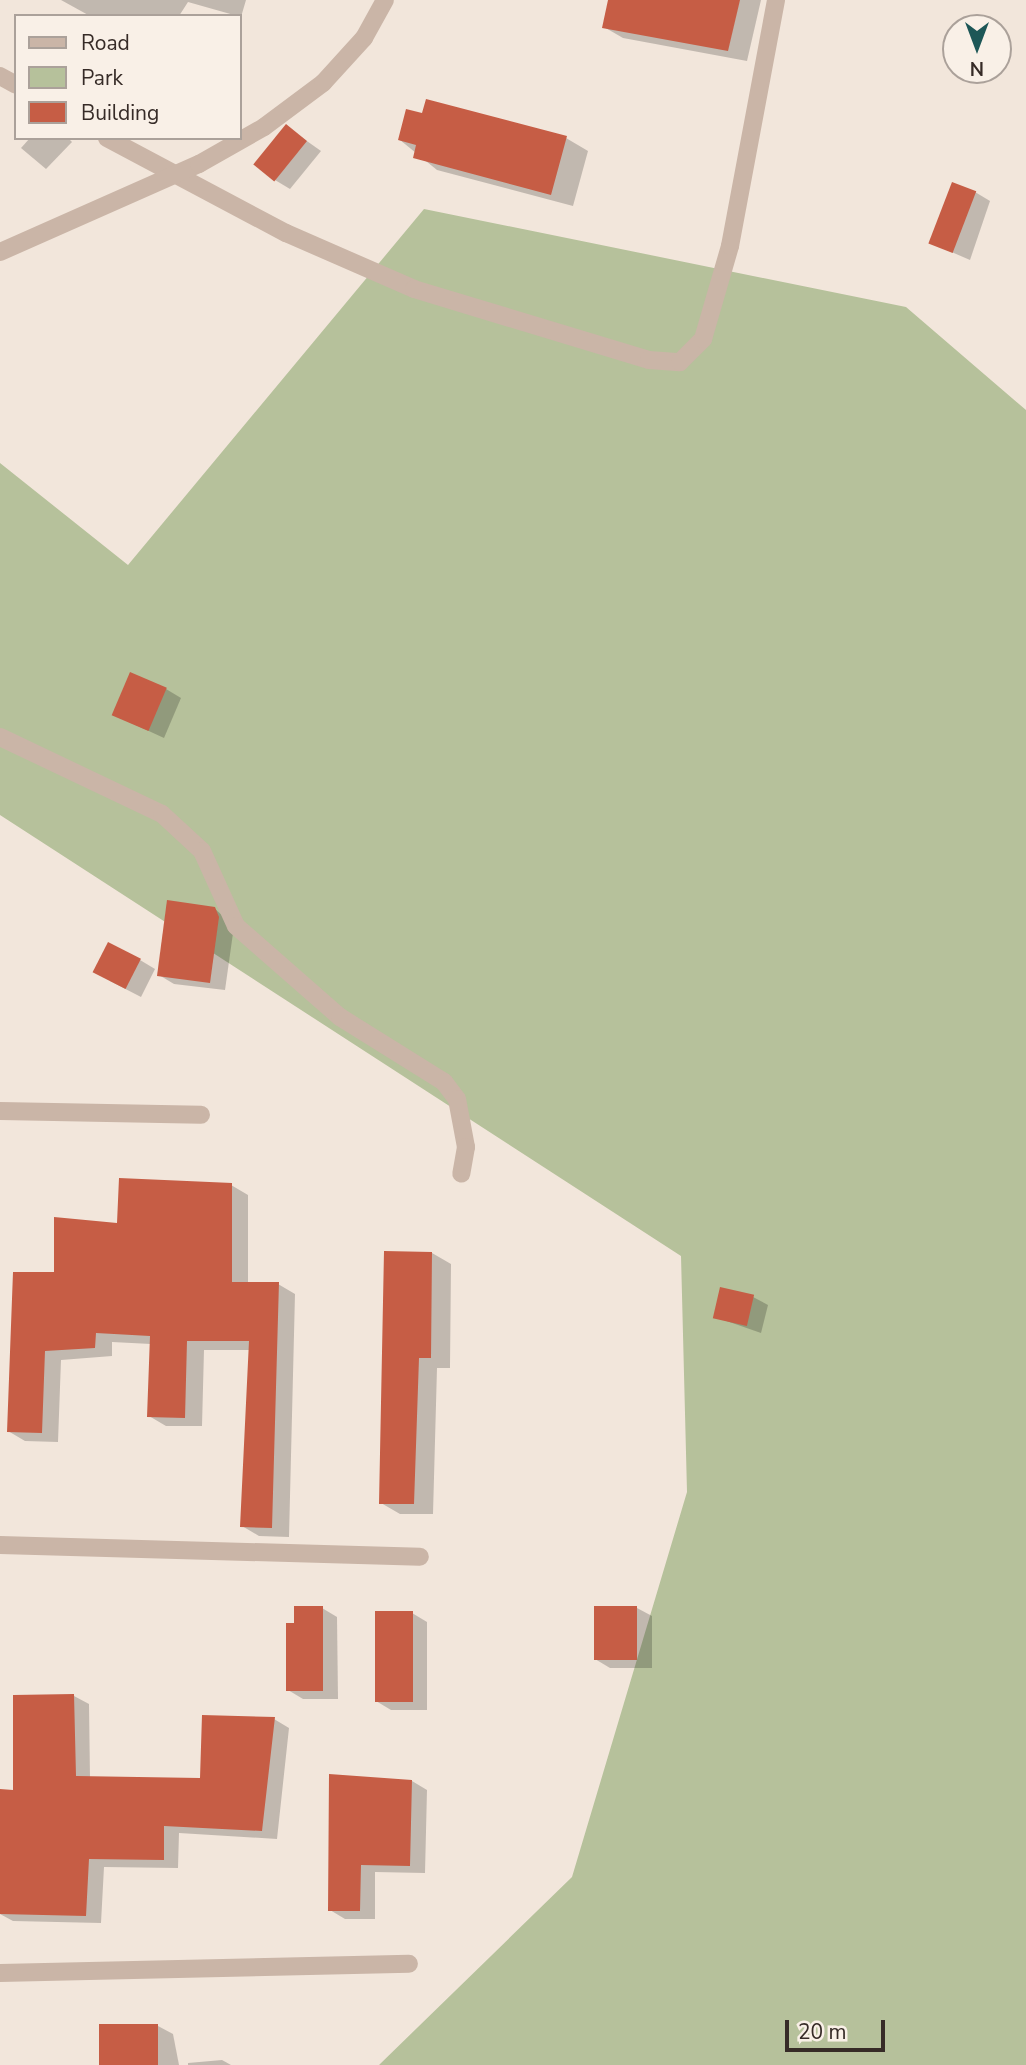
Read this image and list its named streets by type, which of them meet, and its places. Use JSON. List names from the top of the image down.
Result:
{
  "legend": ["Road", "Park", "Building"],
  "scale_bar": "20 m",
  "north": "bottom"
}
